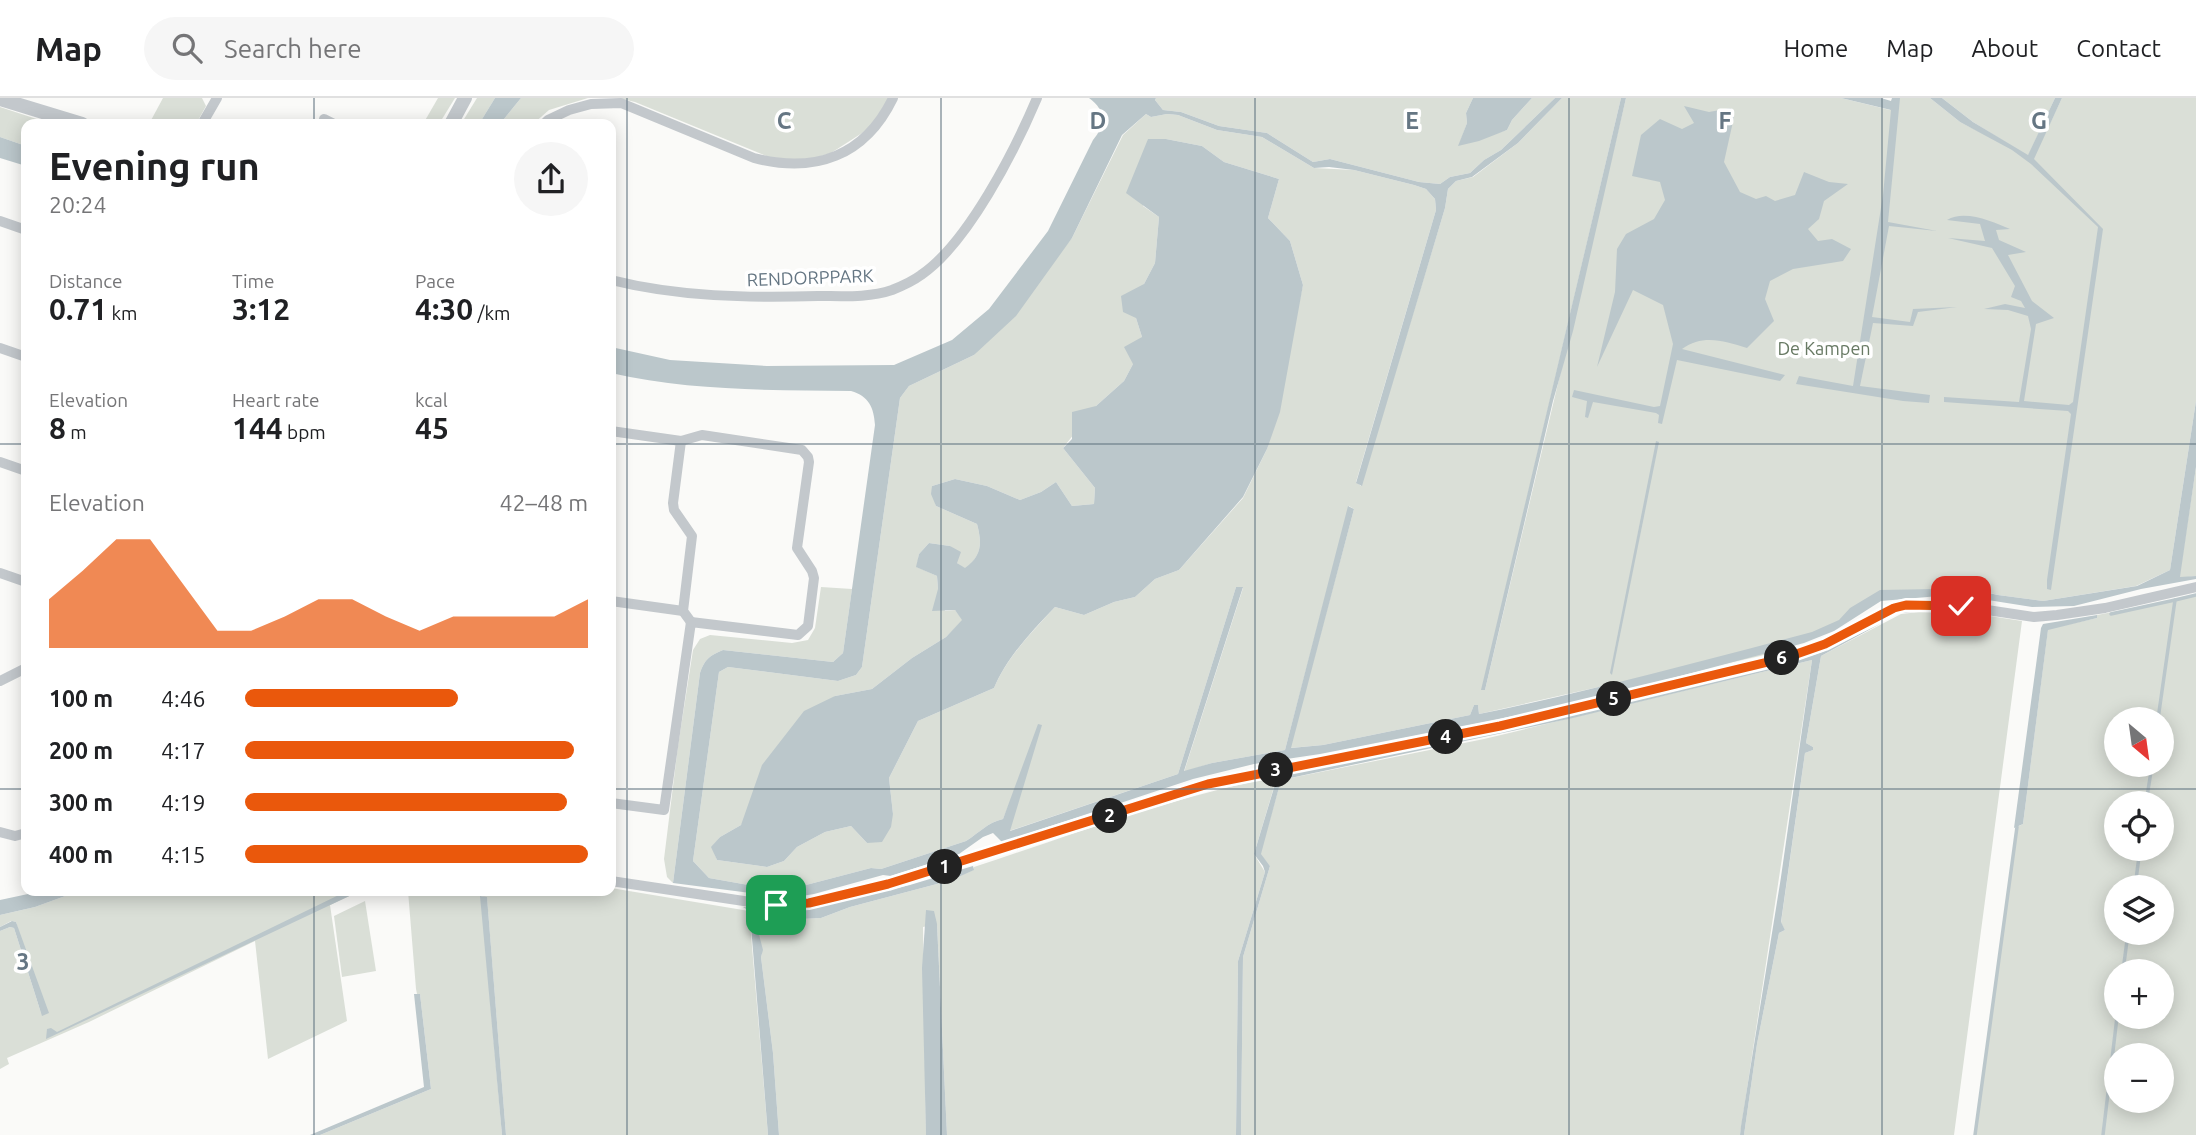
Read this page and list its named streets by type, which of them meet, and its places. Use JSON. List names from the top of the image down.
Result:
{
  "streets": {
    "street": ["RENDORPPARK"]
  },
  "parks": ["De Kampen"],
  "north": "bottom right",
  "page": {
    "header": "Map",
    "search": "Search here",
    "nav": [
      "Home",
      "Map",
      "About",
      "Contact"
    ],
    "heading": ["Evening run", "20:24"],
    "stats": [
      ["Distance", "0.71 km"],
      ["Time", "3:12"],
      ["Pace", "4:30 /km"],
      ["Elevation", "8 m"],
      ["Heart rate", "144 bpm"],
      ["kcal", "45"]
    ],
    "chart": ["Elevation", "42–48 m"],
    "pins": [
      "6",
      "5",
      "4",
      "3",
      "2",
      "1"
    ],
    "list": [
      {
        "name": "100 m",
        "note": "4:46"
      },
      {
        "name": "200 m",
        "note": "4:17"
      },
      {
        "name": "300 m",
        "note": "4:19"
      },
      {
        "name": "400 m",
        "note": "4:15"
      }
    ],
    "map_buttons": ["+", "−"]
  },
  "grid": {
    "columns": [
      "C",
      "D",
      "E",
      "F",
      "G"
    ],
    "rows": ["3"]
  }
}
